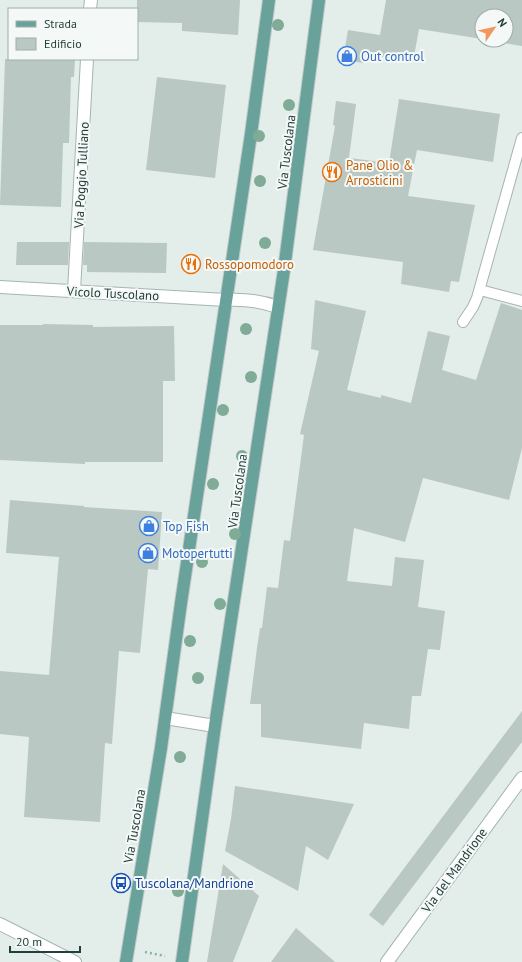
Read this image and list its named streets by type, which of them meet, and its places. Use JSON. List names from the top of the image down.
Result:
{
  "streets": {
    "main road": ["Via Tuscolana"],
    "street": ["Via Poggio Tulliano", "Vicolo Tuscolano", "Via del Mandrione"]
  },
  "crossings": [
    ["Via Tuscolana", "Vicolo Tuscolano"],
    ["Via Poggio Tulliano", "Vicolo Tuscolano"]
  ],
  "places": {
    "shop": ["Out control", "Top Fish", "Motopertutti"],
    "restaurant": ["Pane Olio & Arrosticini", "Rossopomodoro"],
    "bus stop": ["Tuscolana/Mandrione"]
  },
  "legend": ["Strada", "Edificio"],
  "scale_bar": "20 m",
  "north": "top right"
}
